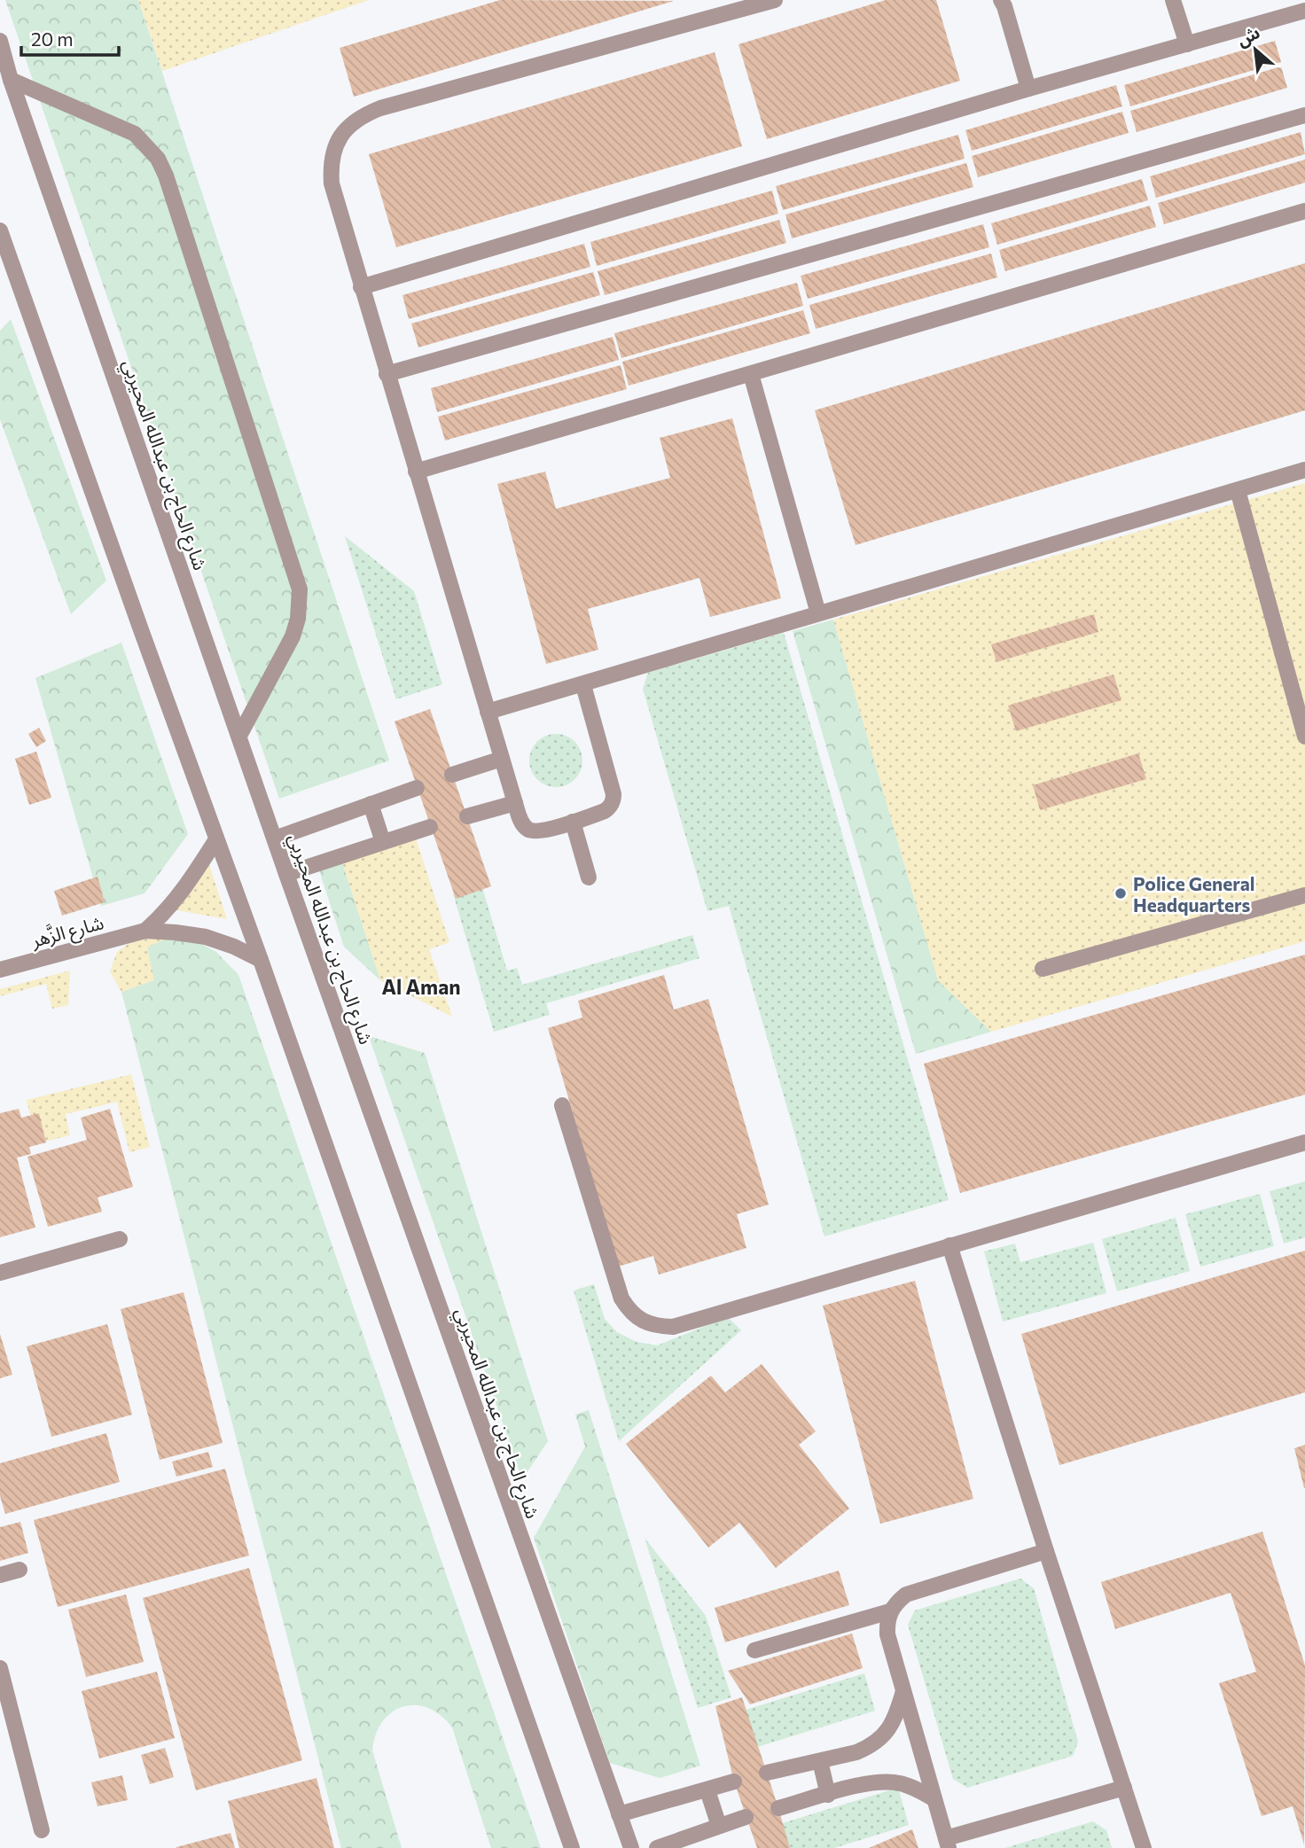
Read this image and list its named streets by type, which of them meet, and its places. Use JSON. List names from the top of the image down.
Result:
{
  "streets": {
    "street": ["شارع الحاج بن عبدالله المحيربي", "شارع الزَّهر"]
  },
  "districts": ["Al Aman"],
  "places": ["Police General Headquarters"],
  "scale_bar": "20 m",
  "north": "top left"
}
